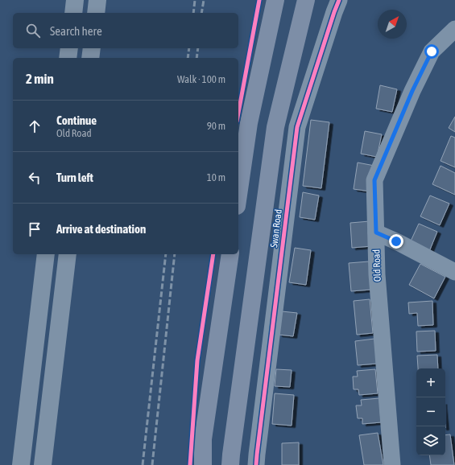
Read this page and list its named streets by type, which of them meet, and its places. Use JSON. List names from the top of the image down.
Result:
{
  "streets": {
    "street": ["Swan Road", "Old Road"]
  },
  "north": "top right",
  "page": {
    "search": "Search here",
    "heading": ["2 min", "Walk · 100 m"],
    "list": [
      ["Continue", "Old Road", "90 m"],
      ["Turn left", "10 m"],
      "Arrive at destination"
    ],
    "map_buttons": ["+", "−"]
  }
}
